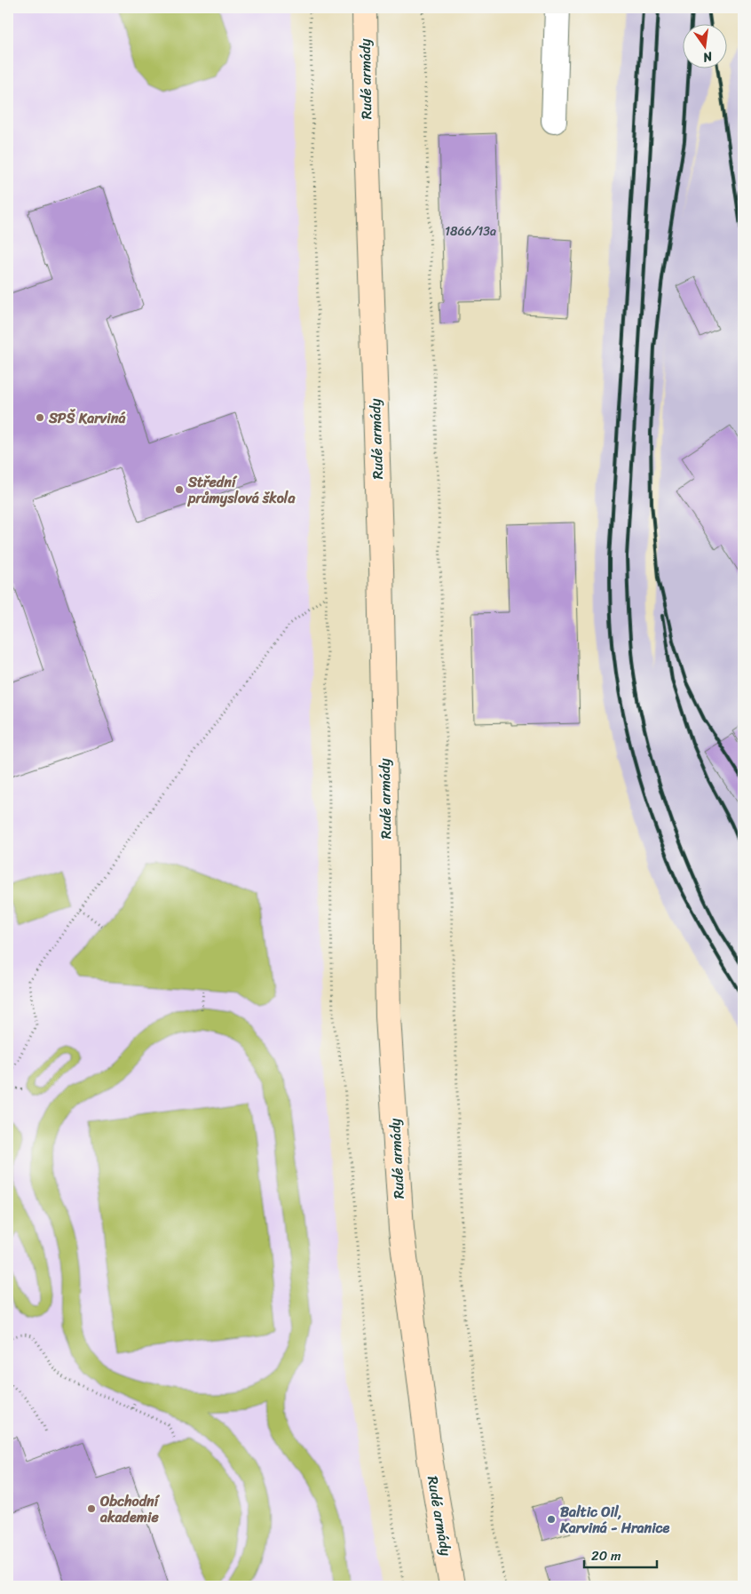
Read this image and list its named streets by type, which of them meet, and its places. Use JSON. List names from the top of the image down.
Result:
{
  "streets": {
    "main road": ["Rudé armády"]
  },
  "places": [
    "SPŠ Karviná",
    "Střední průmyslová škola",
    "Obchodní akademie",
    "Baltic Oil, Karviná - Hranice"
  ],
  "house_numbers": ["1866/13a"],
  "scale_bar": "20 m",
  "north": "bottom"
}
